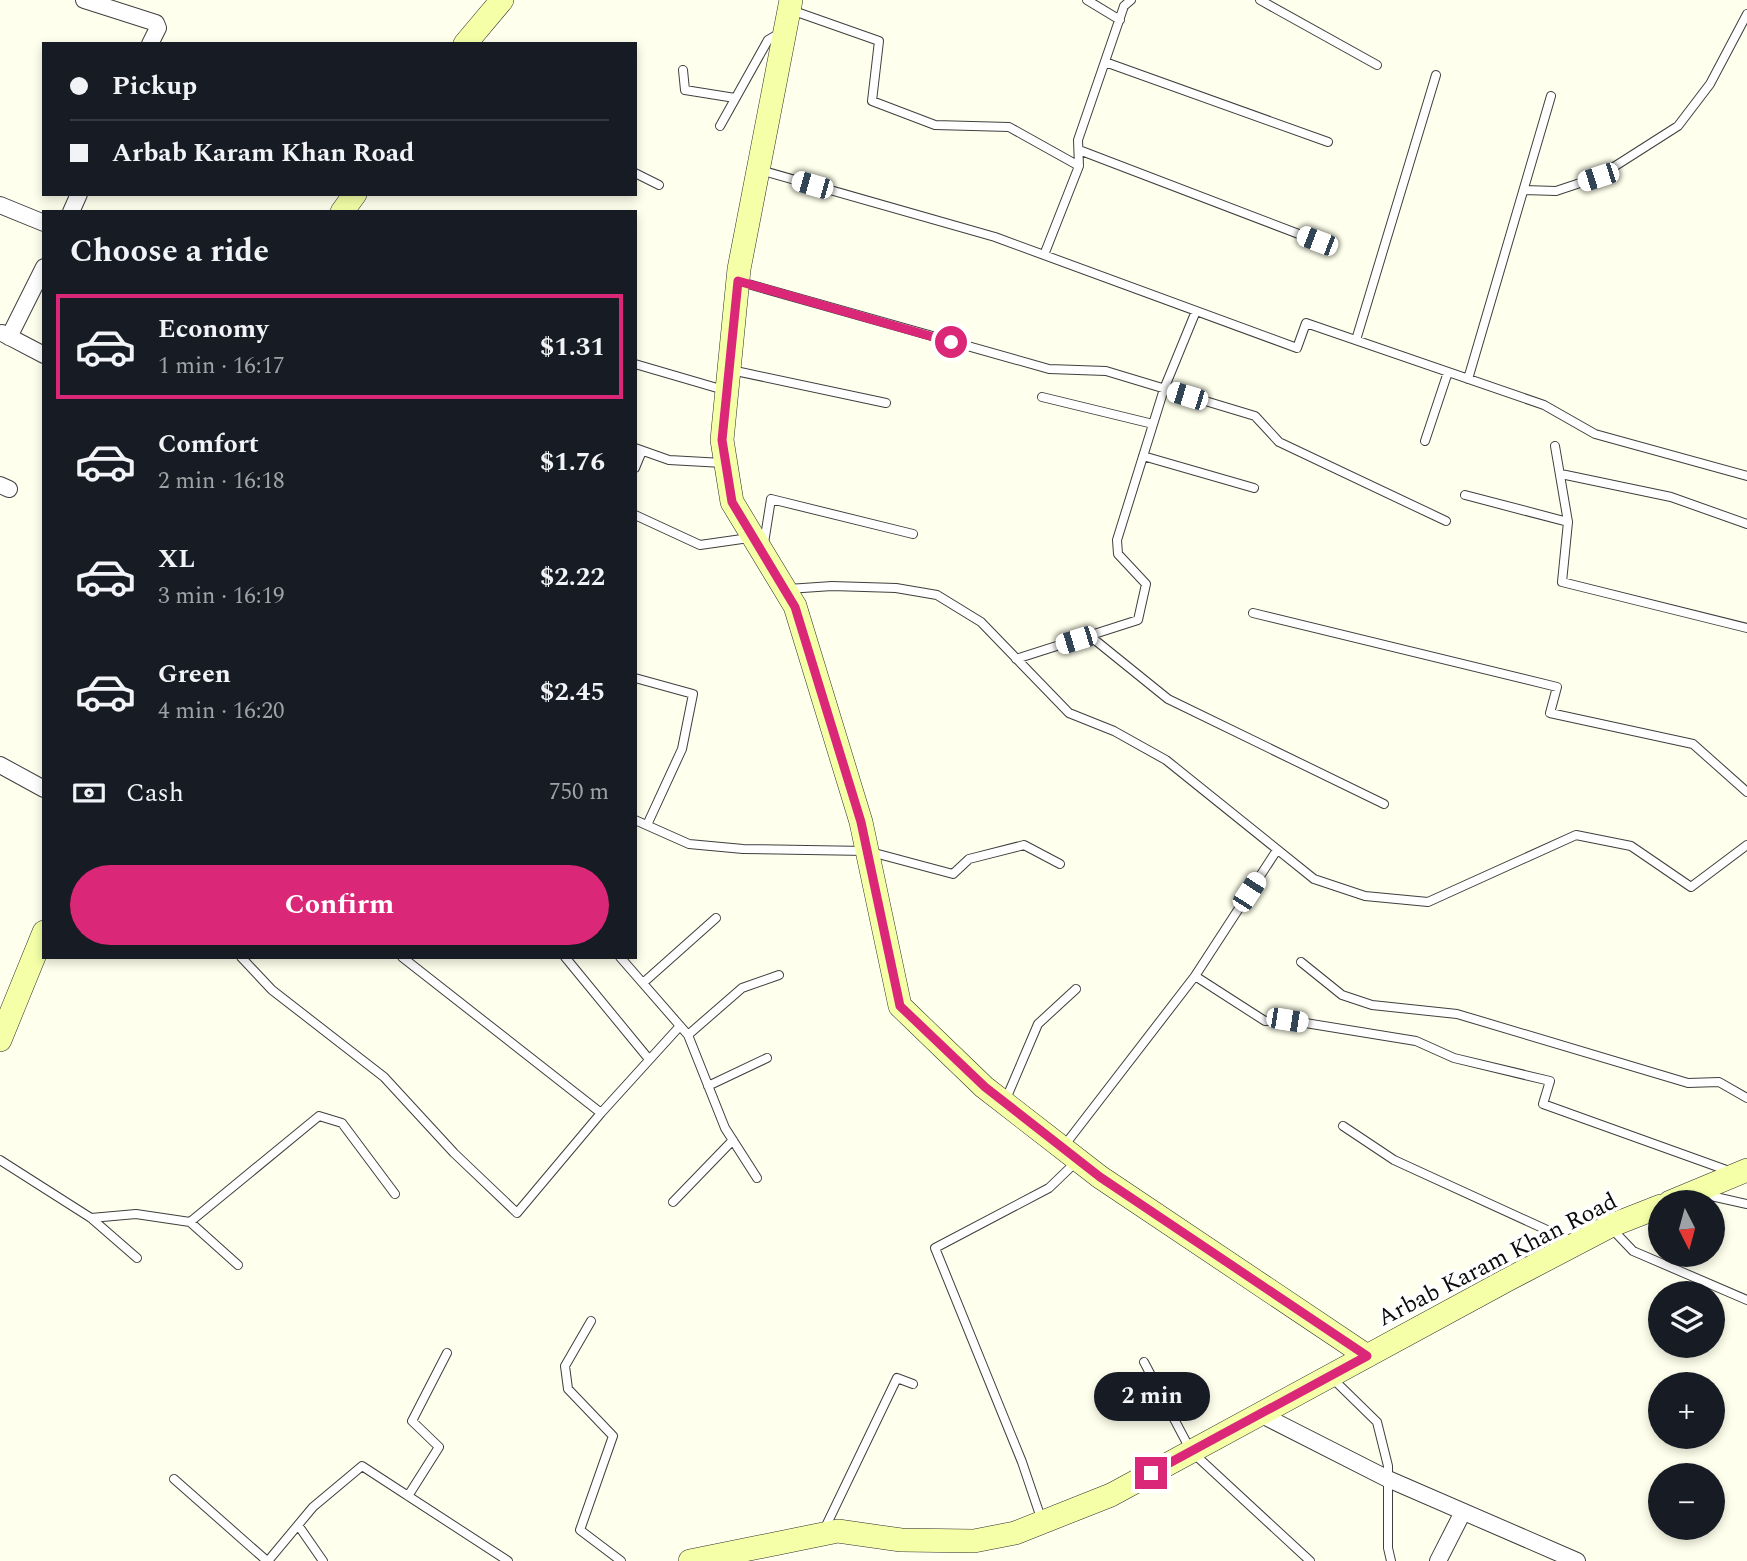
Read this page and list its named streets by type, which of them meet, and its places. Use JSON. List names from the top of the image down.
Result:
{
  "streets": {
    "street": ["Arbab Karam Khan Road"]
  },
  "north": "bottom",
  "page": {
    "banner": ["Pickup", "Arbab Karam Khan Road"],
    "heading": "Choose a ride",
    "list": [
      {
        "name": "Economy",
        "note": "1 min · 16:17",
        "value": "$1.31"
      },
      {
        "name": "Comfort",
        "note": "2 min · 16:18",
        "value": "$1.76"
      },
      {
        "name": "XL",
        "note": "3 min · 16:19",
        "value": "$2.22"
      },
      {
        "name": "Green",
        "note": "4 min · 16:20",
        "value": "$2.45"
      }
    ],
    "pay": ["Cash", "750 m"],
    "buttons": "Confirm",
    "map_buttons": ["+", "−"],
    "bubble": "2 min"
  }
}
